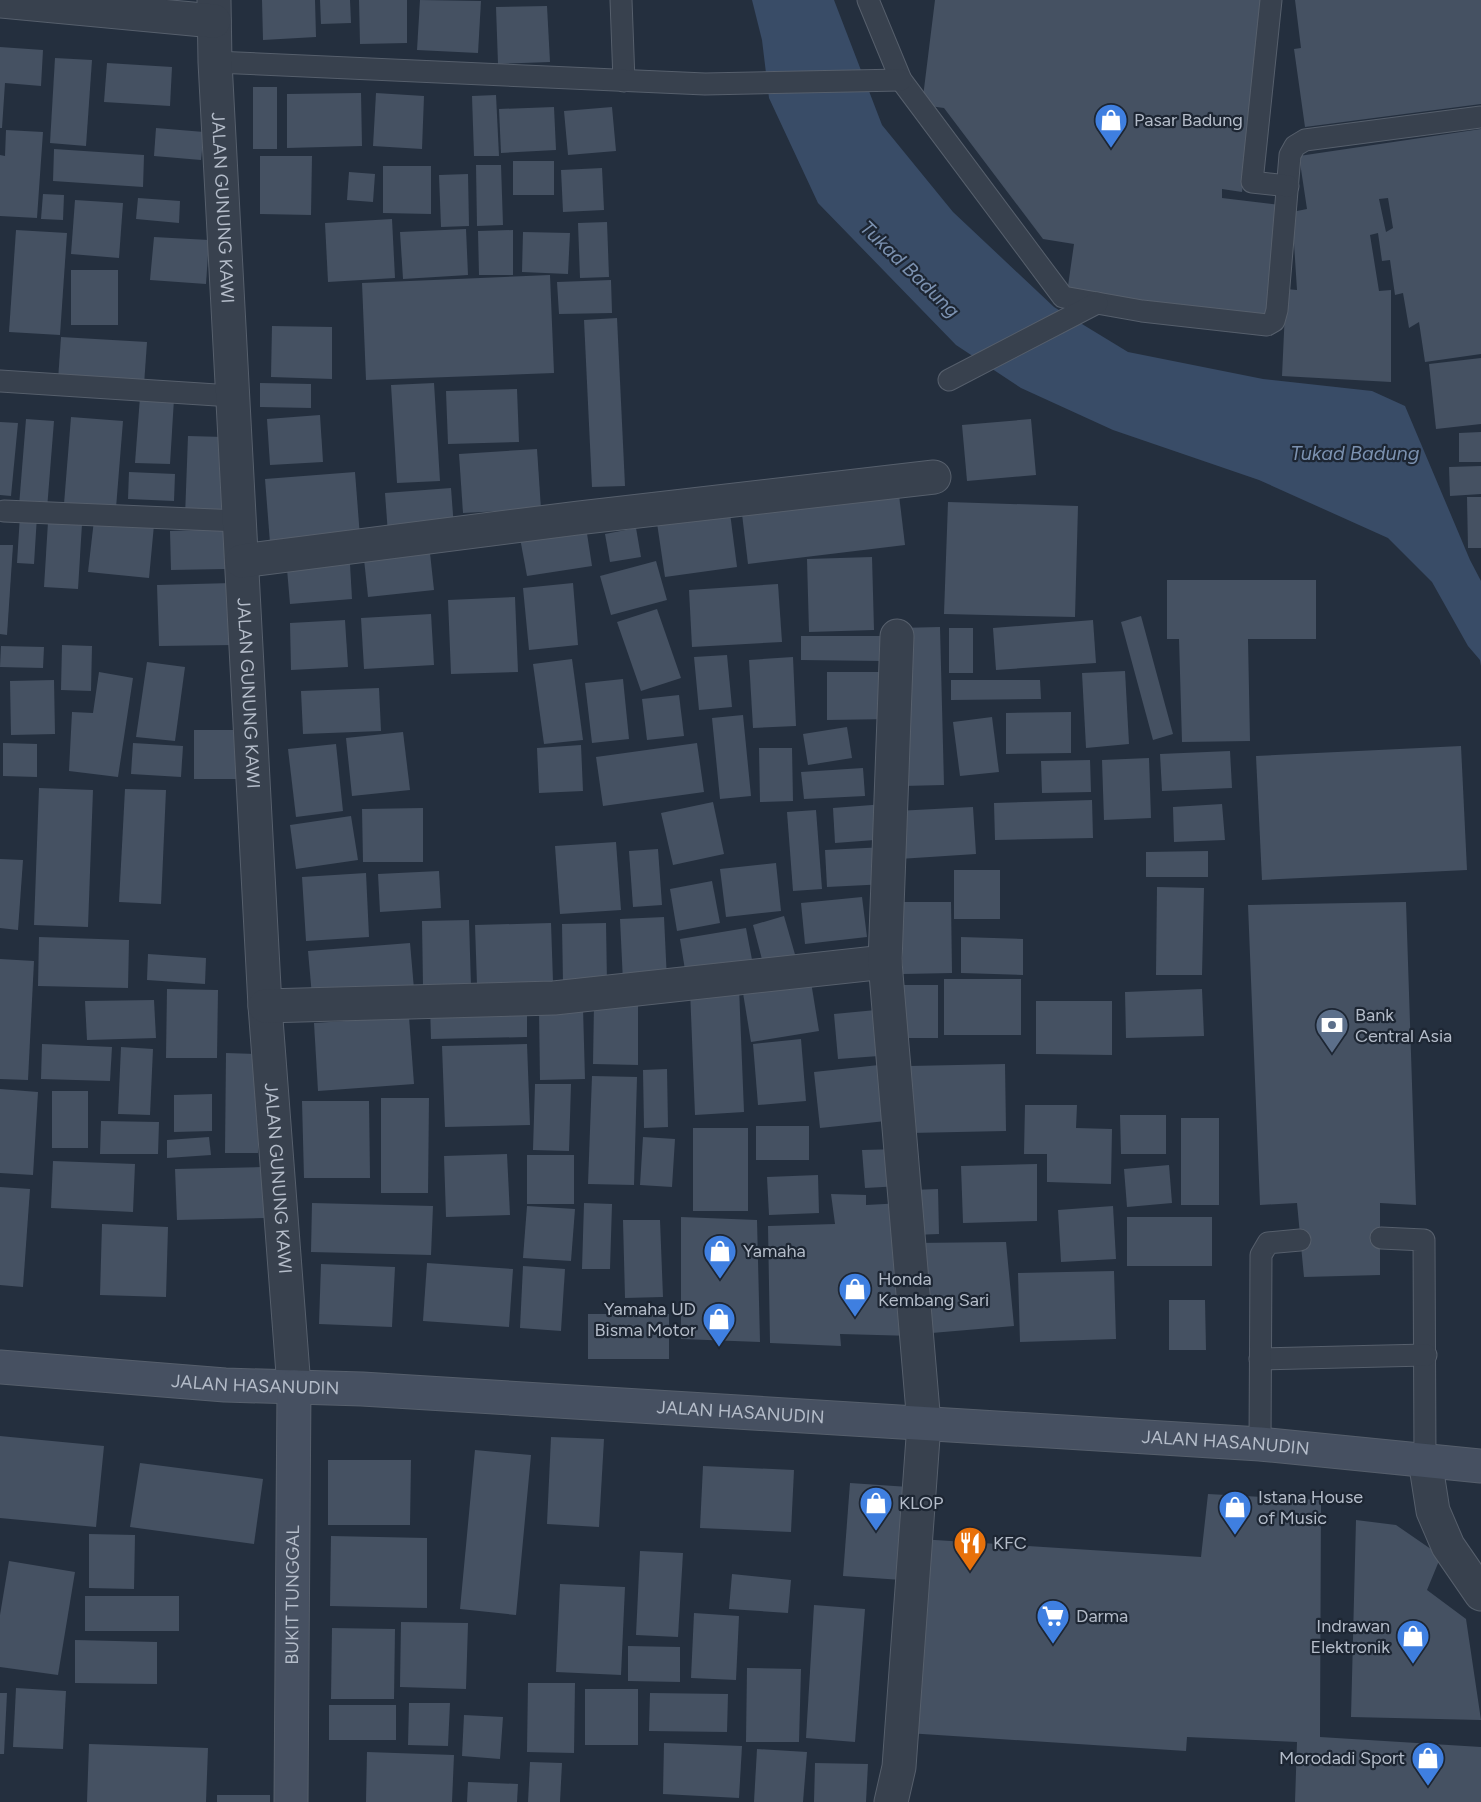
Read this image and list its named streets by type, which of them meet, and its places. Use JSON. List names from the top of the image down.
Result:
{
  "streets": {
    "main road": ["JALAN HASANUDIN", "BUKIT TUNGGAL"],
    "street": ["JALAN GUNUNG KAWI"]
  },
  "crossings": [
    ["JALAN GUNUNG KAWI", "JALAN HASANUDIN"],
    ["JALAN GUNUNG KAWI", "BUKIT TUNGGAL"],
    ["JALAN HASANUDIN", "BUKIT TUNGGAL"]
  ],
  "water": ["Tukad Badung"],
  "places": {
    "shop": [
      "Pasar Badung",
      "Yamaha",
      "Honda Kembang Sari",
      "Yamaha UD Bisma Motor",
      "KLOP",
      "Istana House of Music",
      "Indrawan Elektronik",
      "Morodadi Sport"
    ],
    "bank": ["Bank Central Asia"],
    "restaurant": ["KFC"],
    "supermarket": ["Darma"]
  }
}
